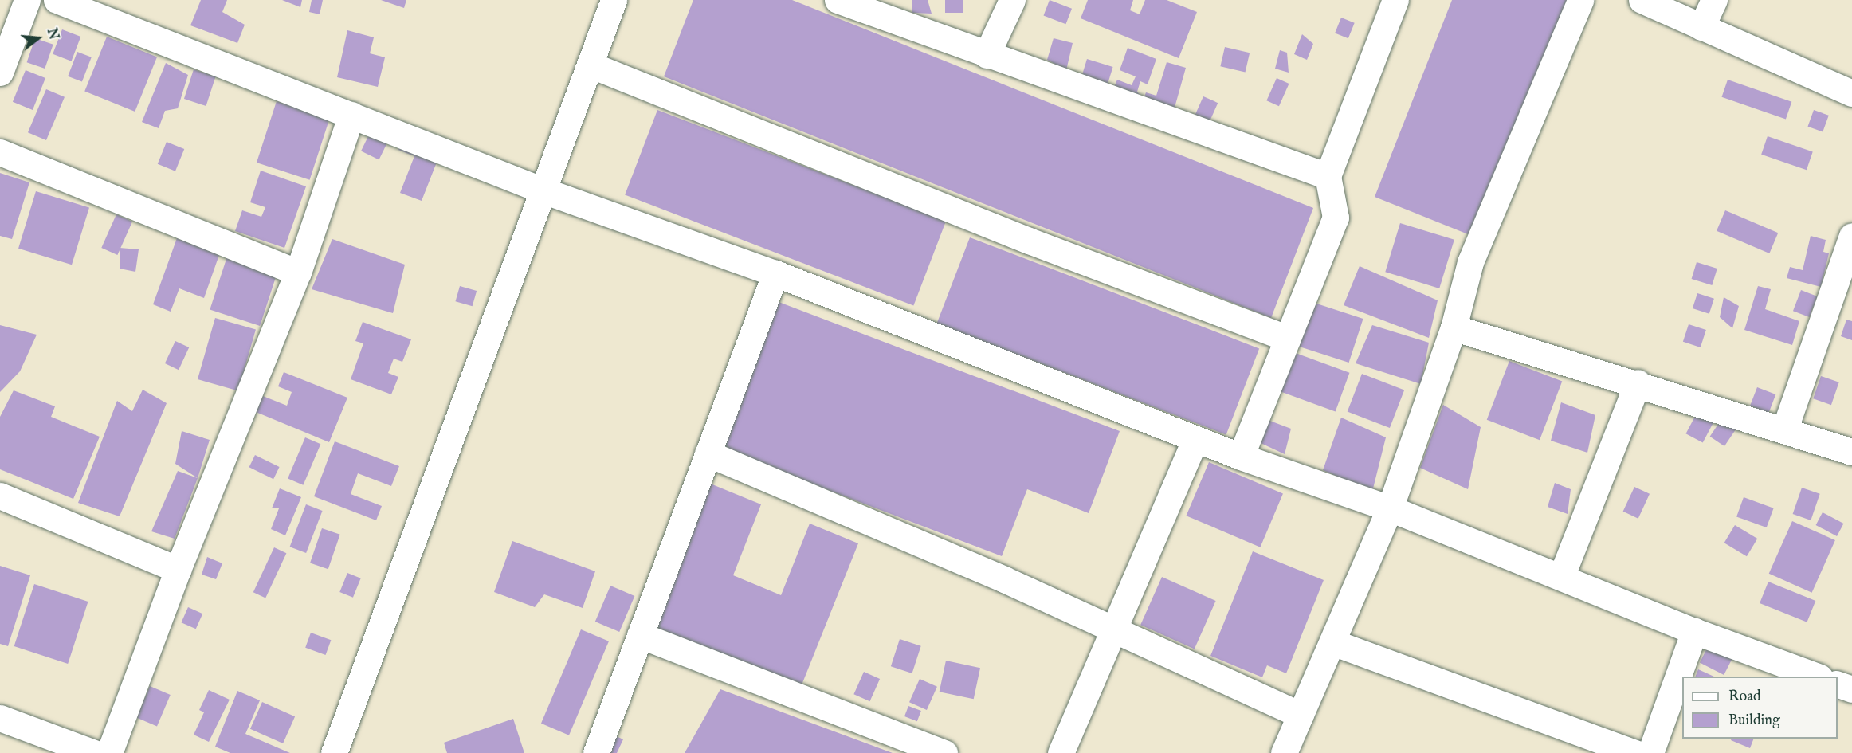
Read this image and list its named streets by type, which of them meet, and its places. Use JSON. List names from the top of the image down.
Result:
{
  "legend": ["Road", "Building"],
  "north": "right"
}
